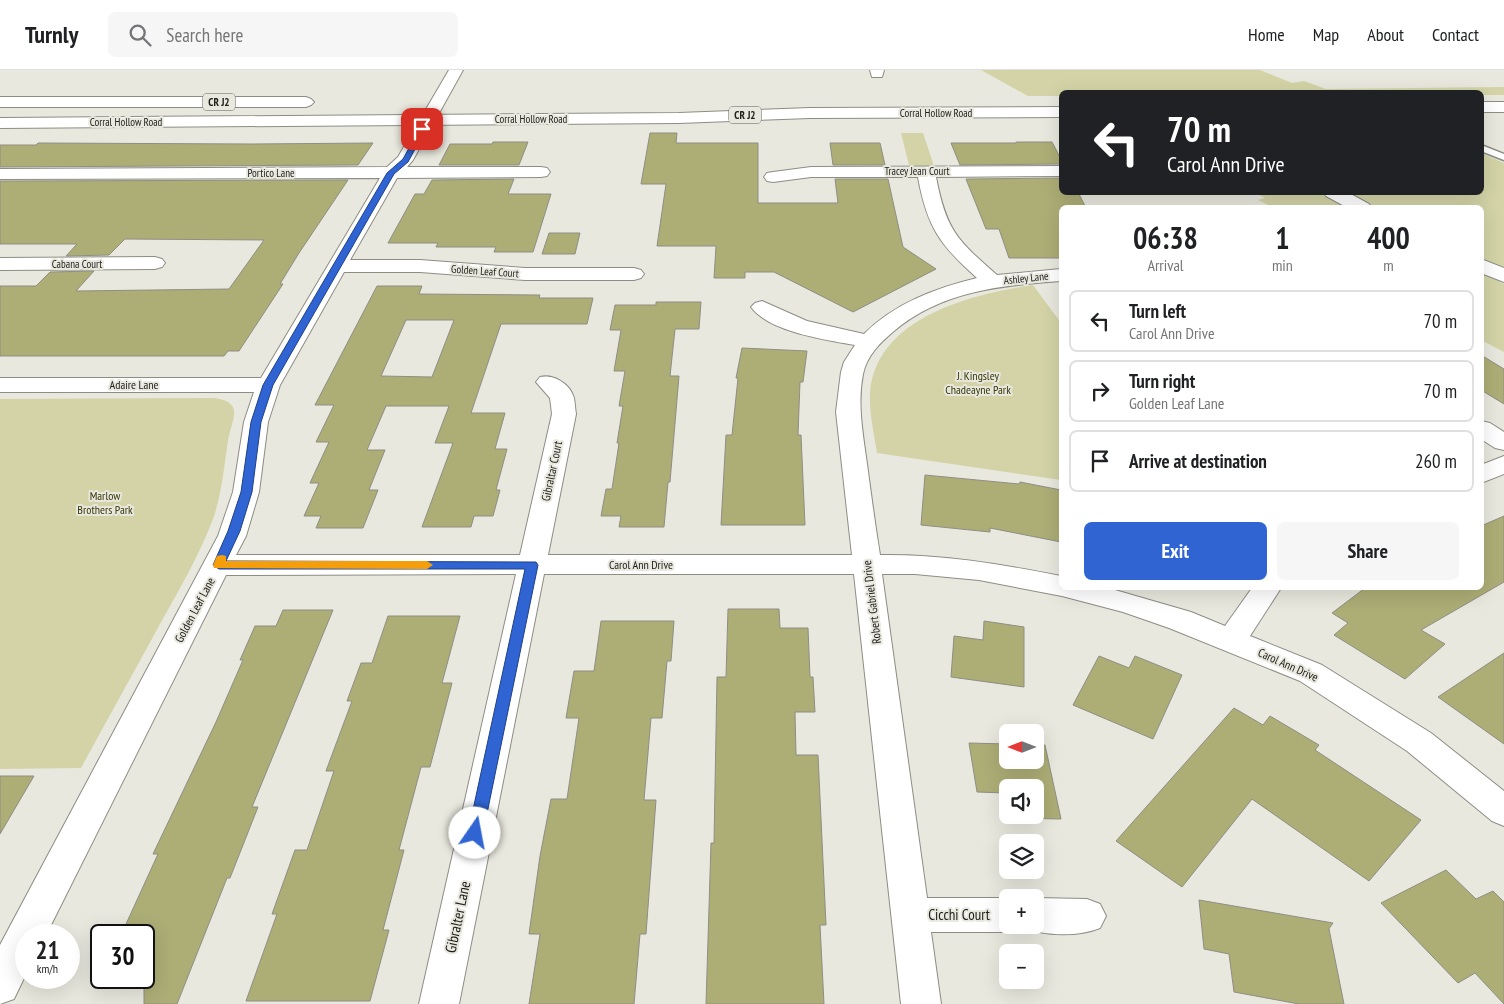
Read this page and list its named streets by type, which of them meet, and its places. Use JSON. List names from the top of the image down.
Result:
{
  "streets": {
    "street": [
      "CR J2",
      "Corral Hollow Road",
      "Tracey Jean Court",
      "Portico Lane",
      "Cabana Court",
      "Golden Leaf Court",
      "Ashley Lane",
      "Adaire Lane",
      "Gibraltar Court",
      "Carol Ann Drive",
      "Robert Gabriel Drive",
      "Golden Leaf Lane",
      "Cicchi Court",
      "Gibralter Lane"
    ]
  },
  "crossings": [
    ["Corral Hollow Road", "Golden Leaf Lane"],
    ["Portico Lane", "Golden Leaf Lane"],
    ["Golden Leaf Court", "Golden Leaf Lane"],
    ["Ashley Lane", "Robert Gabriel Drive"],
    ["Adaire Lane", "Golden Leaf Lane"],
    ["Gibraltar Court", "Carol Ann Drive"],
    ["Gibraltar Court", "Gibralter Lane"],
    ["Carol Ann Drive", "Robert Gabriel Drive"],
    ["Carol Ann Drive", "Golden Leaf Lane"],
    ["Carol Ann Drive", "Gibralter Lane"],
    ["Robert Gabriel Drive", "Cicchi Court"]
  ],
  "parks": ["J. Kingsley Chadeayne Park", "Marlow Brothers Park"],
  "north": "left",
  "page": {
    "header": "Turnly",
    "search": "Search here",
    "nav": [
      "Home",
      "Map",
      "About",
      "Contact"
    ],
    "turn": ["70 m", "Carol Ann Drive"],
    "eta": [
      "06:38",
      "Arrival",
      "1",
      "min",
      "400",
      "m"
    ],
    "list": [
      {
        "name": "Turn left",
        "note": "Carol Ann Drive",
        "value": "70 m"
      },
      {
        "name": "Turn right",
        "note": "Golden Leaf Lane",
        "value": "70 m"
      },
      {
        "name": "Arrive at destination",
        "value": "260 m"
      }
    ],
    "buttons": ["Exit", "Share"],
    "map_buttons": ["+", "−"],
    "speed": "21 km/h",
    "limit": "30"
  }
}
